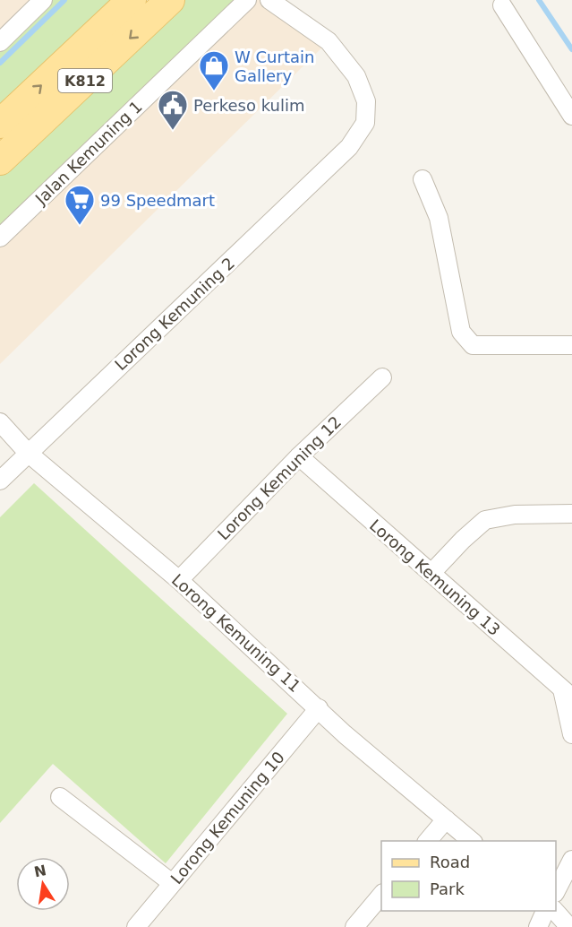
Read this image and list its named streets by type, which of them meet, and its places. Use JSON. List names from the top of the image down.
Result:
{
  "streets": {
    "main road": ["K812"],
    "street": [
      "Jalan Kemuning 1",
      "Lorong Kemuning 2",
      "Lorong Kemuning 12",
      "Lorong Kemuning 13",
      "Lorong Kemuning 11",
      "Lorong Kemuning 10"
    ]
  },
  "crossings": [
    ["Lorong Kemuning 2", "Lorong Kemuning 11"],
    ["Lorong Kemuning 12", "Lorong Kemuning 13"],
    ["Lorong Kemuning 12", "Lorong Kemuning 11"],
    ["Lorong Kemuning 11", "Lorong Kemuning 10"]
  ],
  "places": {
    "shop": ["W Curtain Gallery"],
    "public building": ["Perkeso kulim"],
    "supermarket": ["99 Speedmart"]
  },
  "legend": ["Road", "Park"],
  "north": "top"
}
